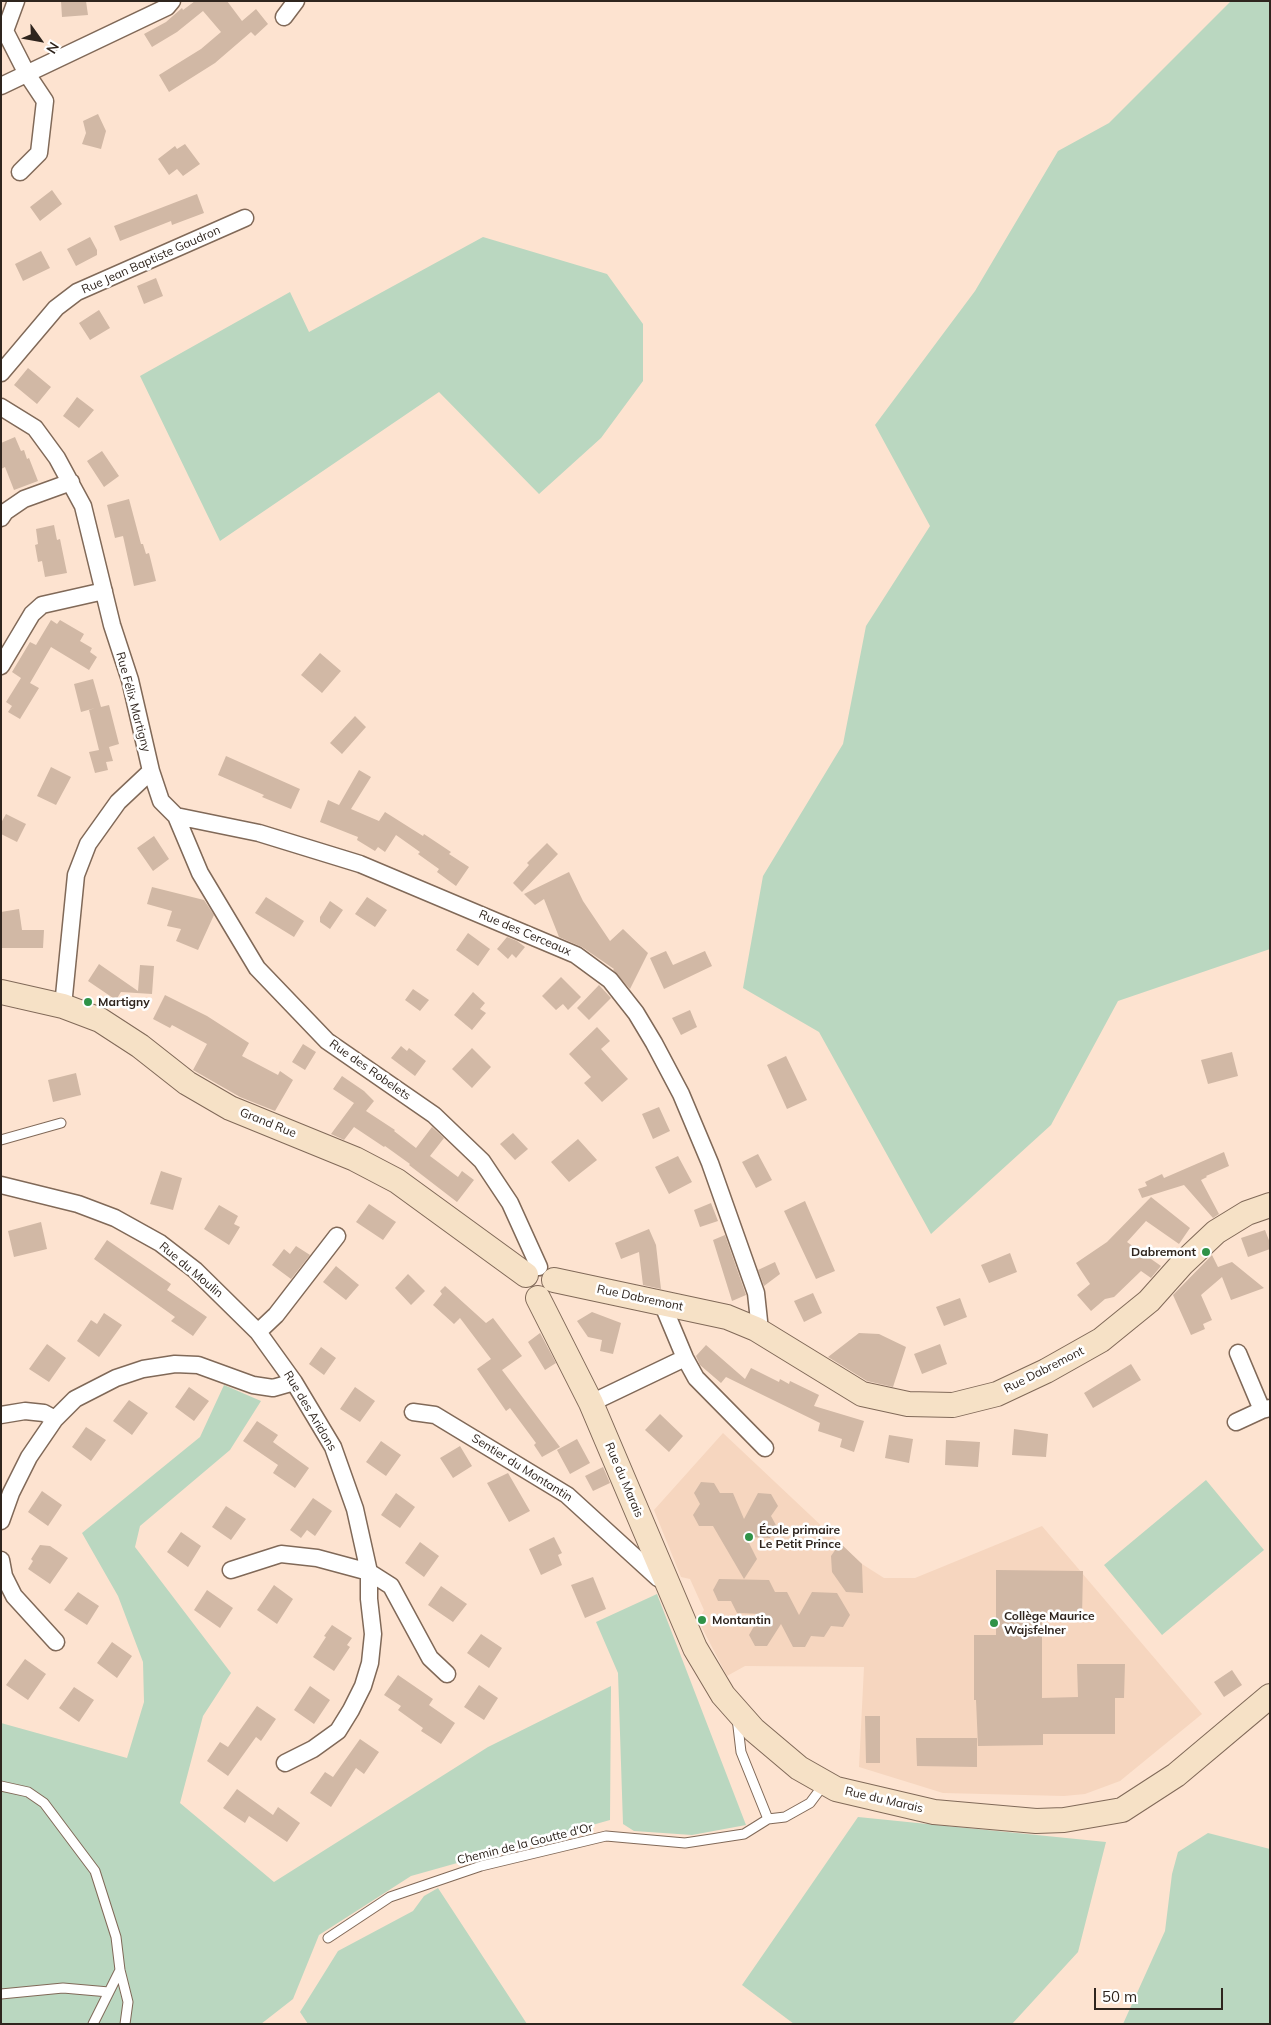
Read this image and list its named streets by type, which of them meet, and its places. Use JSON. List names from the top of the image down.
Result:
{
  "streets": {
    "street": [
      "Rue Jean Baptiste Gaudron",
      "Rue Félix Martigny",
      "Rue des Cerceaux",
      "Rue des Robelets",
      "Grand Rue",
      "Rue du Moulin",
      "Rue Dabremont",
      "Rue des Aridons",
      "Sentier du Montantin",
      "Rue du Marais"
    ],
    "lane": ["Chemin de la Goutte d'Or"]
  },
  "crossings": [
    ["Rue des Cerceaux", "Rue des Robelets"],
    ["Rue des Cerceaux", "Rue Dabremont"],
    ["Rue des Robelets", "Grand Rue"],
    ["Rue des Robelets", "Rue Dabremont"],
    ["Rue des Robelets", "Rue du Marais"],
    ["Grand Rue", "Rue Dabremont"],
    ["Grand Rue", "Rue du Marais"],
    ["Rue du Moulin", "Rue des Aridons"],
    ["Rue Dabremont", "Rue du Marais"],
    ["Sentier du Montantin", "Rue du Marais"],
    ["Rue du Marais", "Chemin de la Goutte d'Or"]
  ],
  "places": [
    "Martigny",
    "Dabremont",
    "École primaire Le Petit Prince",
    "Montantin",
    "Collège Maurice Wajsfelner"
  ],
  "scale_bar": "50 m",
  "north": "bottom right"
}
